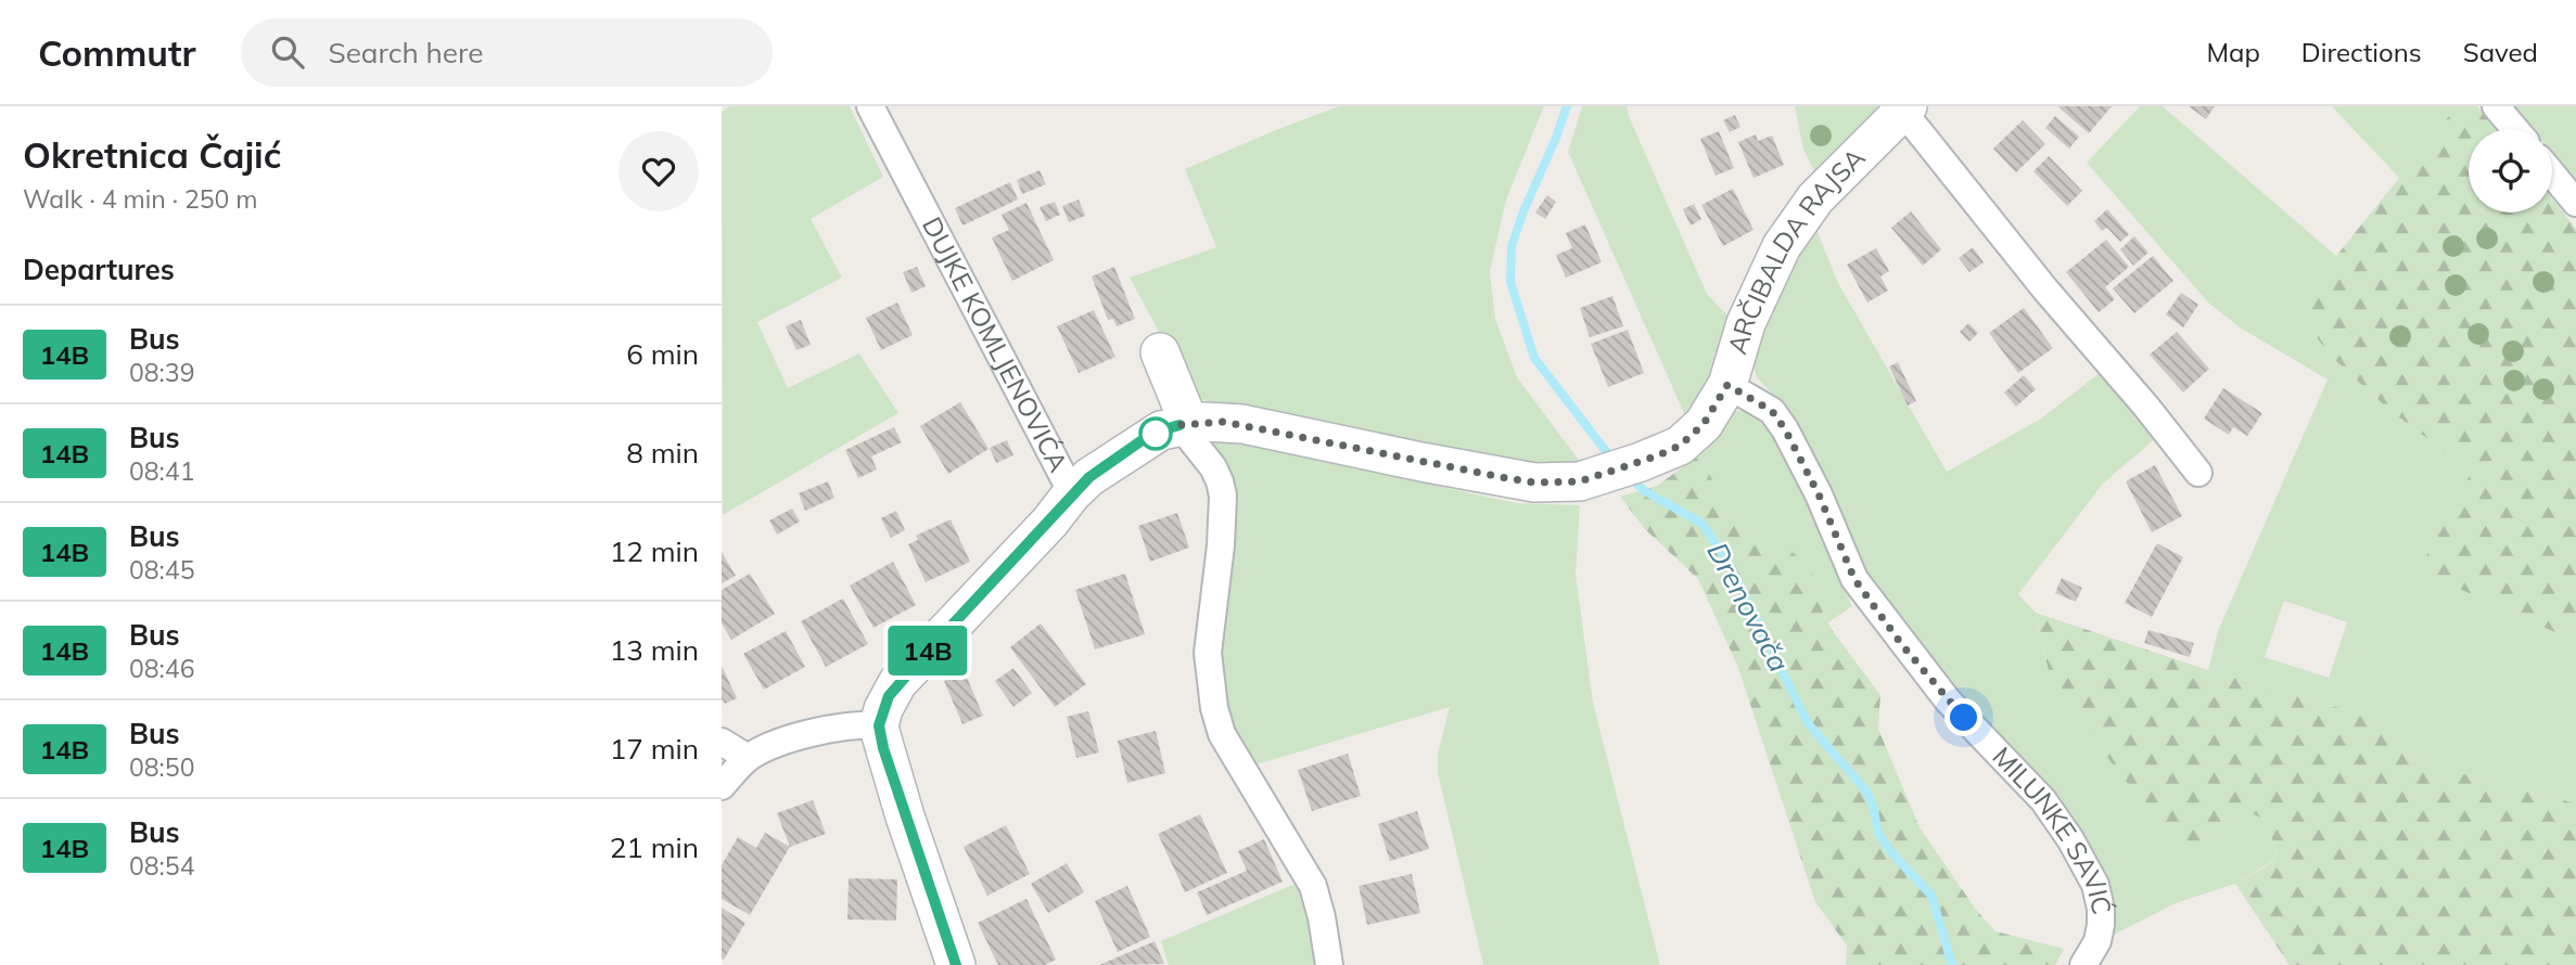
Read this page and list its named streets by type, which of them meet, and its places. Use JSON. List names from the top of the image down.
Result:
{
  "streets": {
    "street": ["ARČIBALDA RAJSA", "DUJKE KOMLJENOVIĆA", "MILUNKE SAVIĆ"]
  },
  "crossings": [
    ["ARČIBALDA RAJSA", "DUJKE KOMLJENOVIĆA"],
    ["ARČIBALDA RAJSA", "MILUNKE SAVIĆ"]
  ],
  "water": ["Drenovača"],
  "lines": ["bus line 14B"],
  "page": {
    "header": "Commutr",
    "search": "Search here",
    "nav": ["Map", "Directions", "Saved"],
    "heading": [
      ["Okretnica Čajić", "Walk · 4 min · 250 m"],
      "Departures"
    ],
    "on_map": "14B",
    "list": [
      {
        "mark": "14B",
        "name": "Bus",
        "note": "08:39",
        "value": "6 min"
      },
      {
        "mark": "14B",
        "name": "Bus",
        "note": "08:41",
        "value": "8 min"
      },
      {
        "mark": "14B",
        "name": "Bus",
        "note": "08:45",
        "value": "12 min"
      },
      {
        "mark": "14B",
        "name": "Bus",
        "note": "08:46",
        "value": "13 min"
      },
      {
        "mark": "14B",
        "name": "Bus",
        "note": "08:50",
        "value": "17 min"
      },
      {
        "mark": "14B",
        "name": "Bus",
        "note": "08:54",
        "value": "21 min"
      }
    ]
  }
}
